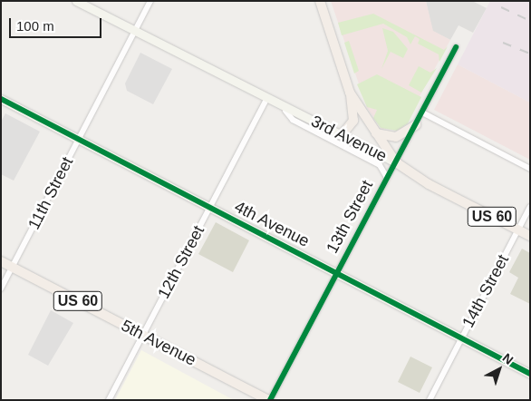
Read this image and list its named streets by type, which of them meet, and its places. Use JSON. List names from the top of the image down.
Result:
{
  "streets": {
    "main road": ["3rd Avenue", "US 60", "5th Avenue"],
    "street": [
      "11th Street",
      "13th Street",
      "4th Avenue",
      "12th Street",
      "14th Street"
    ]
  },
  "crossings": [
    ["3rd Avenue", "11th Street"],
    ["3rd Avenue", "13th Street"],
    ["3rd Avenue", "US 60"],
    ["3rd Avenue", "12th Street"],
    ["3rd Avenue", "14th Street"],
    ["11th Street", "4th Avenue"],
    ["11th Street", "5th Avenue"],
    ["13th Street", "US 60"],
    ["13th Street", "4th Avenue"],
    ["13th Street", "5th Avenue"],
    ["4th Avenue", "12th Street"],
    ["4th Avenue", "14th Street"],
    ["12th Street", "5th Avenue"]
  ],
  "scale_bar": "100 m",
  "north": "top right"
}
